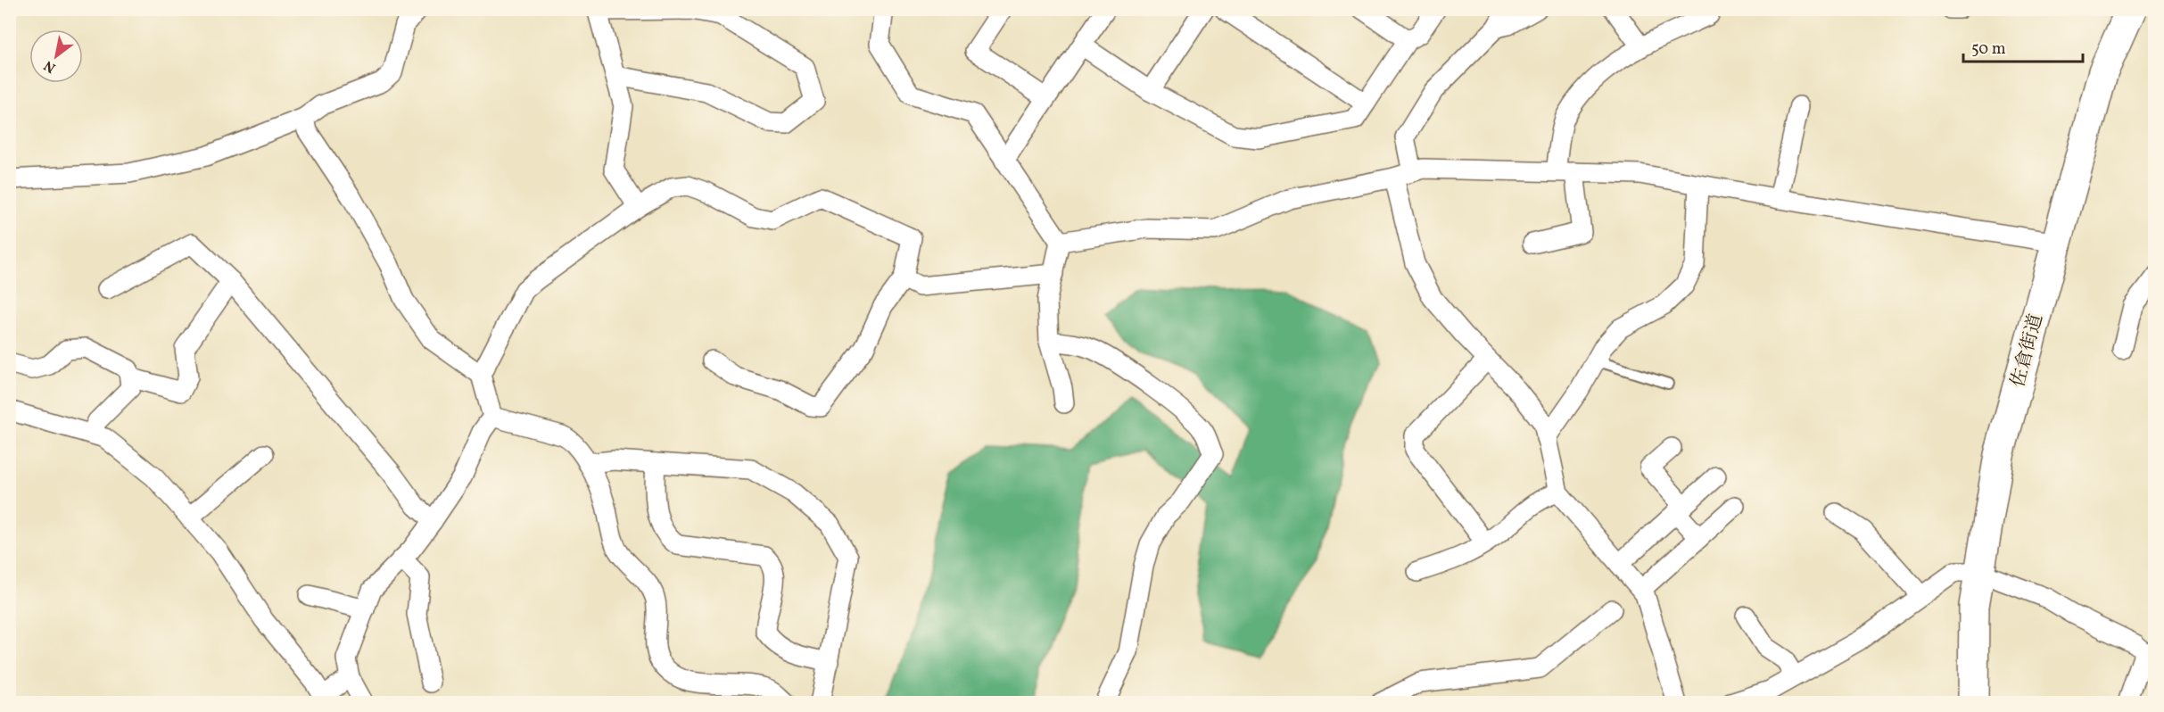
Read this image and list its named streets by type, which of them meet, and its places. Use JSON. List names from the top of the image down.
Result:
{
  "streets": {
    "main road": ["佐倉街道"]
  },
  "scale_bar": "50 m",
  "north": "bottom left"
}
